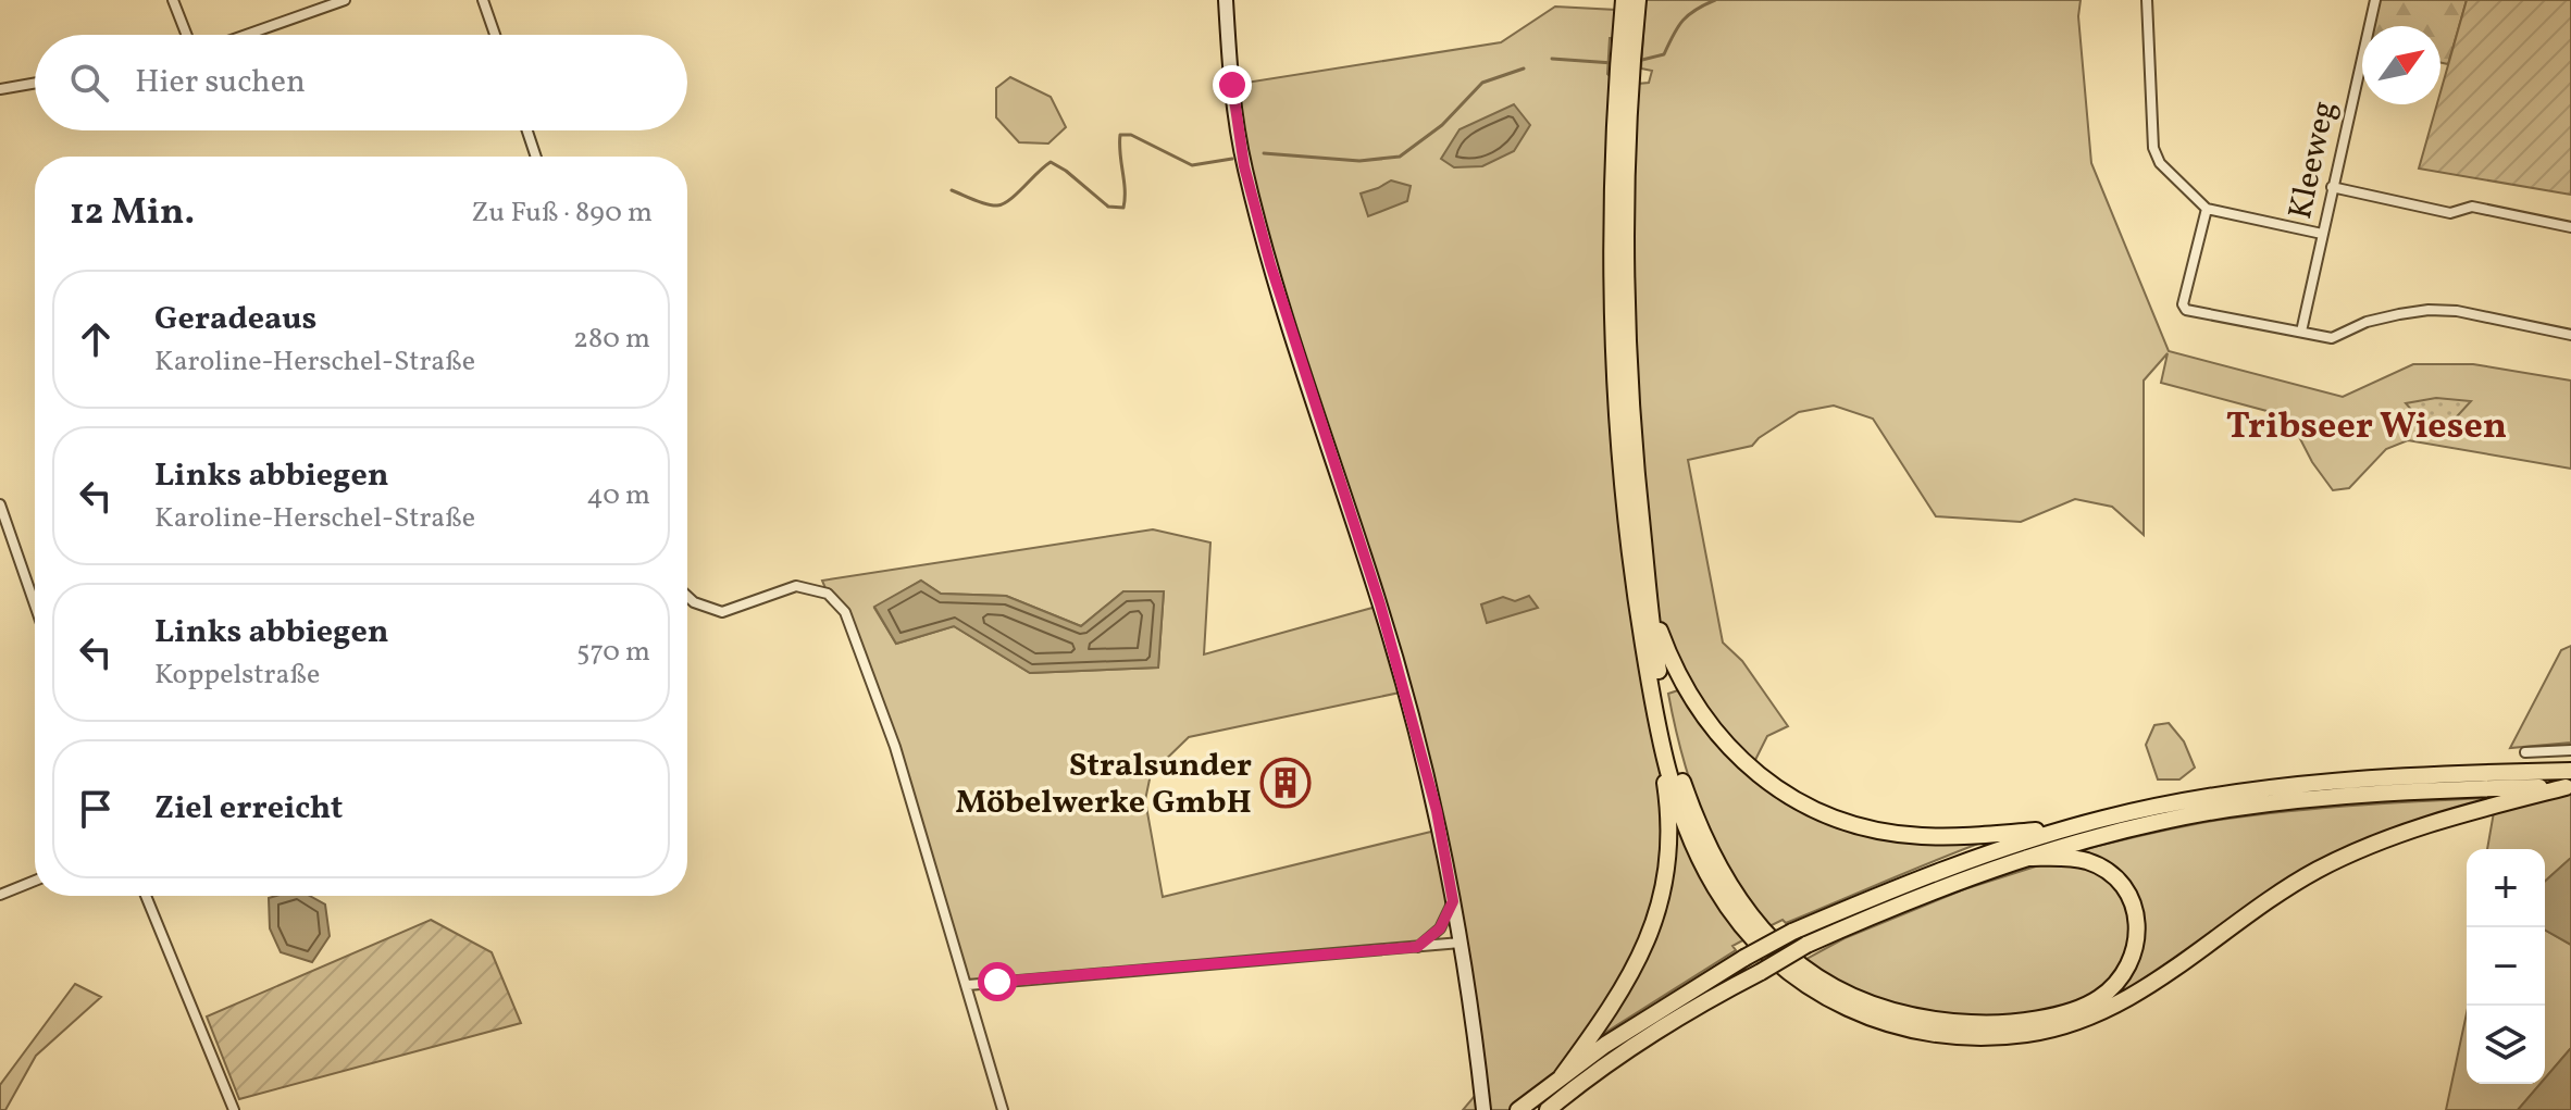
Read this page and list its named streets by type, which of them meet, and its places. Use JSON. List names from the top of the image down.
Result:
{
  "streets": {
    "street": ["Kleeweg"]
  },
  "districts": ["Tribseer Wiesen"],
  "places": {
    "building": ["Stralsunder Möbelwerke GmbH"]
  },
  "north": "top right",
  "page": {
    "search": "Hier suchen",
    "heading": ["12 Min.", "Zu Fuß · 890 m"],
    "list": [
      ["Geradeaus", "Karoline-Herschel-Straße", "280 m"],
      ["Links abbiegen", "Karoline-Herschel-Straße", "40 m"],
      ["Links abbiegen", "Koppelstraße", "570 m"],
      "Ziel erreicht"
    ],
    "map_buttons": ["+", "−"]
  }
}
